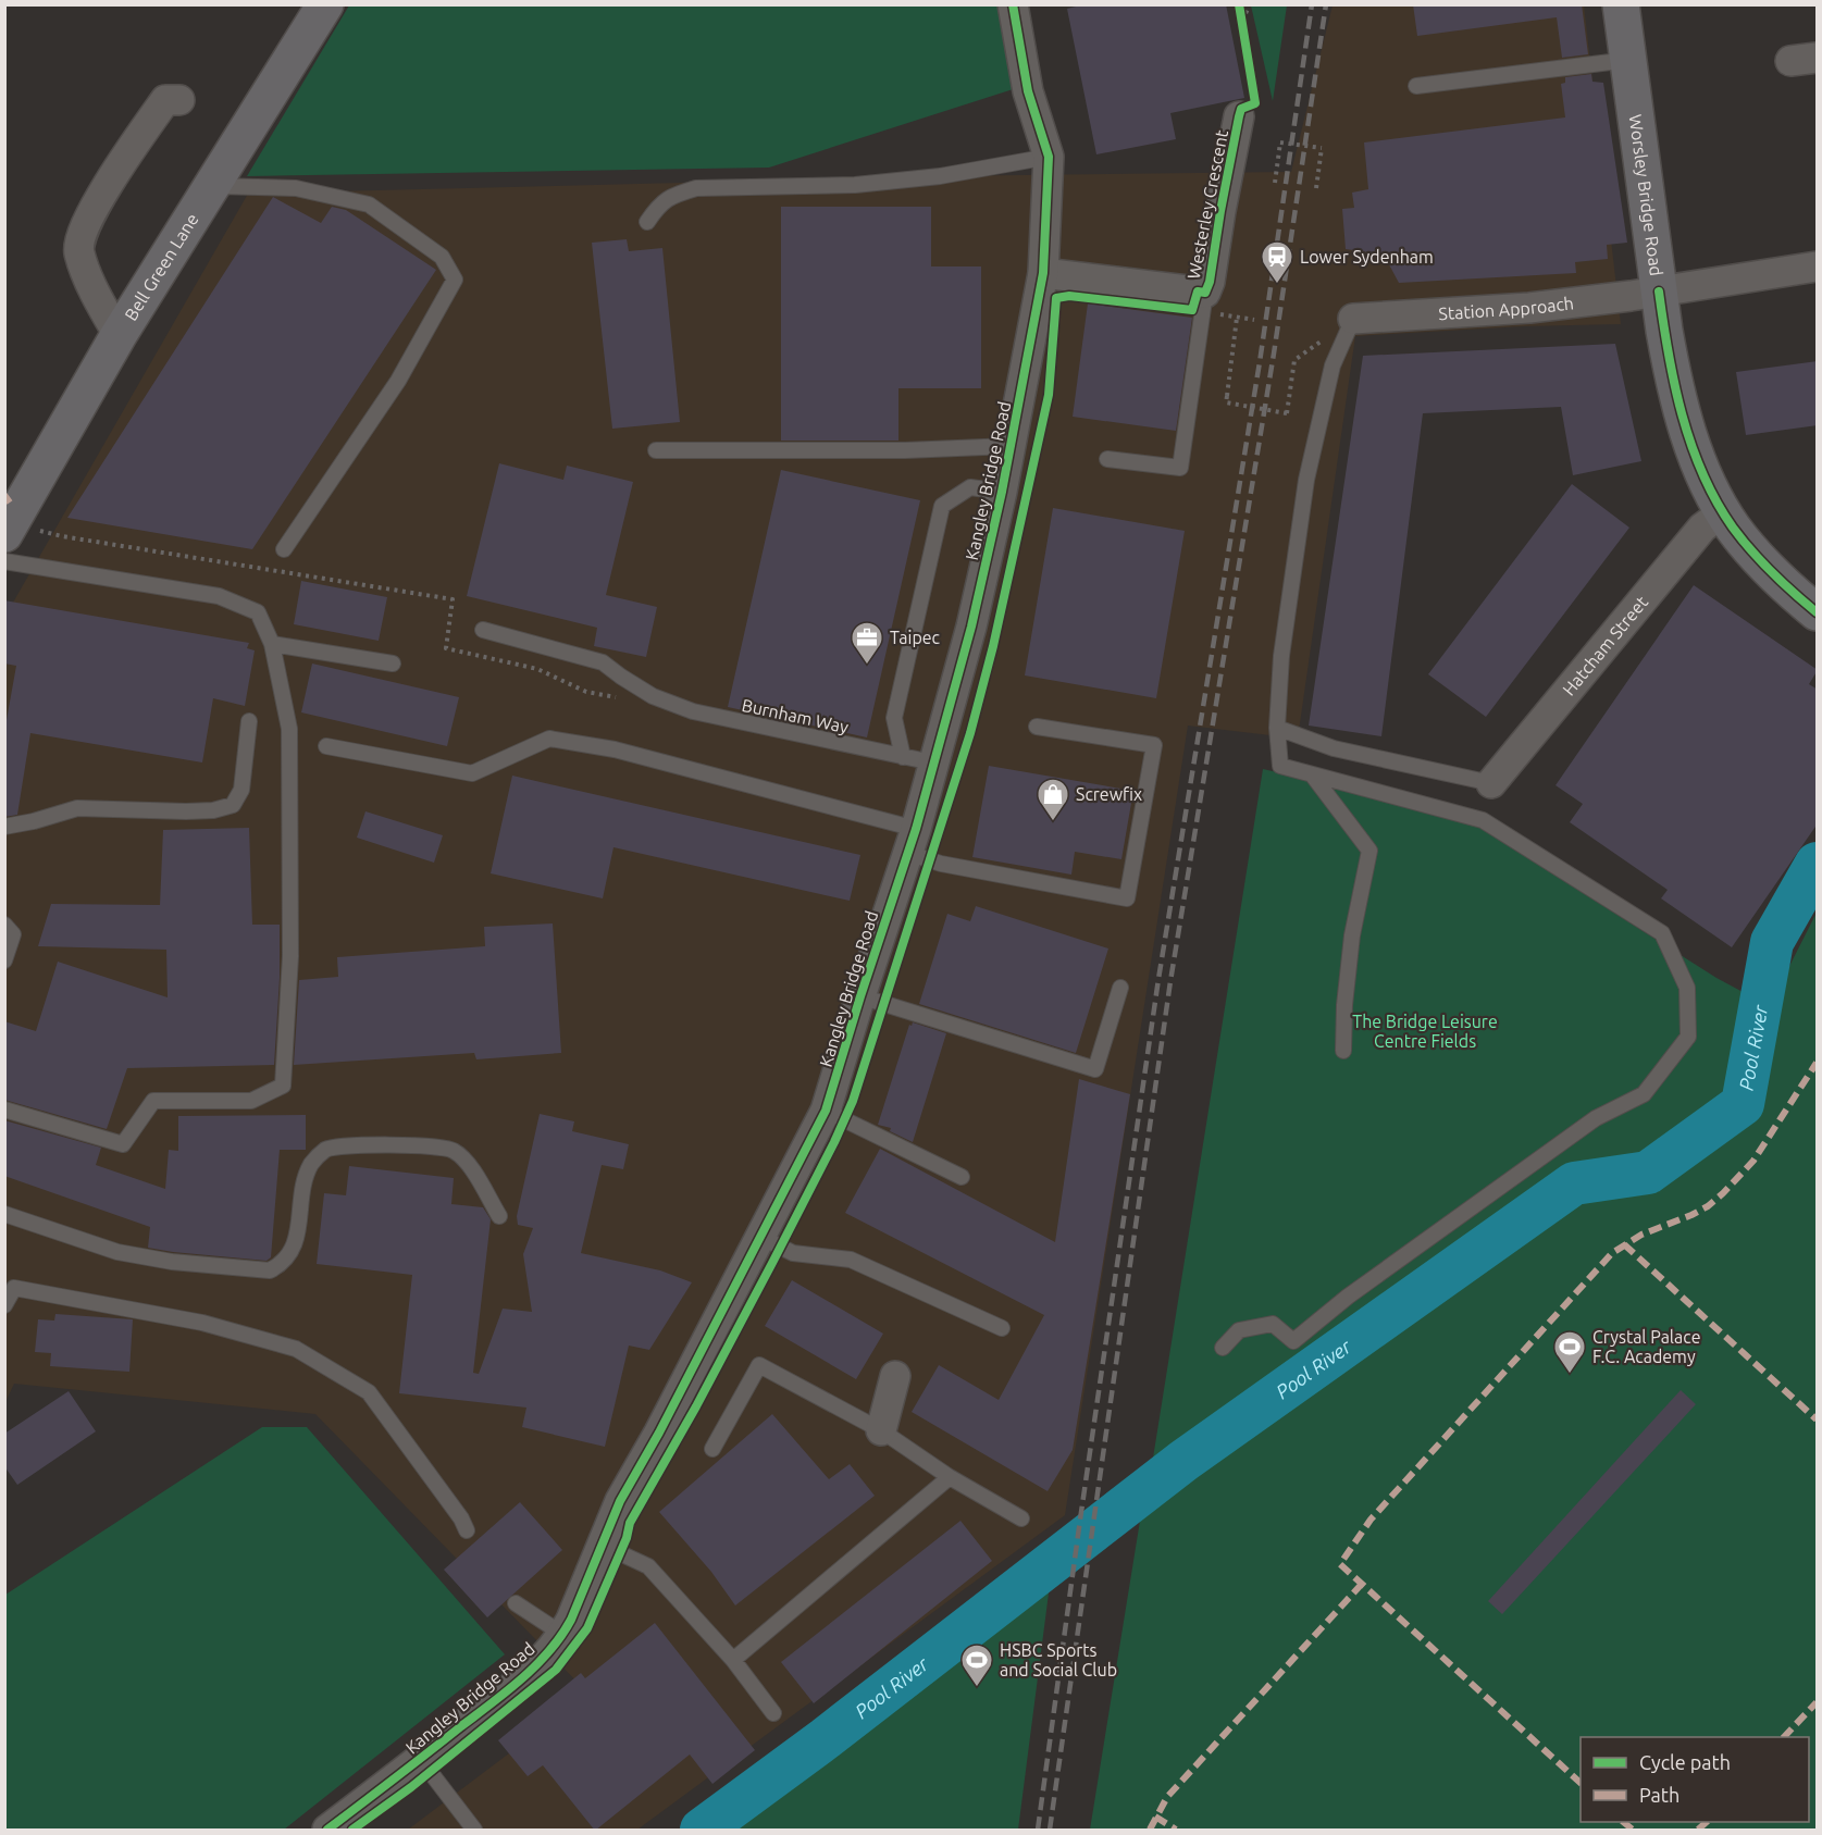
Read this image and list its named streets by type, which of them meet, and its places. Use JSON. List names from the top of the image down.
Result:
{
  "streets": {
    "street": [
      "Worsley Bridge Road",
      "Westerley Crescent",
      "Bell Green Lane",
      "Station Approach",
      "Kangley Bridge Road",
      "Hatcham Street"
    ],
    "lane": ["Burnham Way"]
  },
  "crossings": [
    ["Worsley Bridge Road", "Station Approach"],
    ["Worsley Bridge Road", "Hatcham Street"],
    ["Westerley Crescent", "Kangley Bridge Road"],
    ["Kangley Bridge Road", "Burnham Way"]
  ],
  "water": ["Pool River"],
  "parks": ["The Bridge Leisure Centre Fields"],
  "places": {
    "station": ["Lower Sydenham"],
    "office": ["Taipec"],
    "shop": ["Screwfix"],
    "sports": ["Crystal Palace F.C. Academy", "HSBC Sports and Social Club"]
  },
  "legend": ["Cycle path", "Path"]
}
